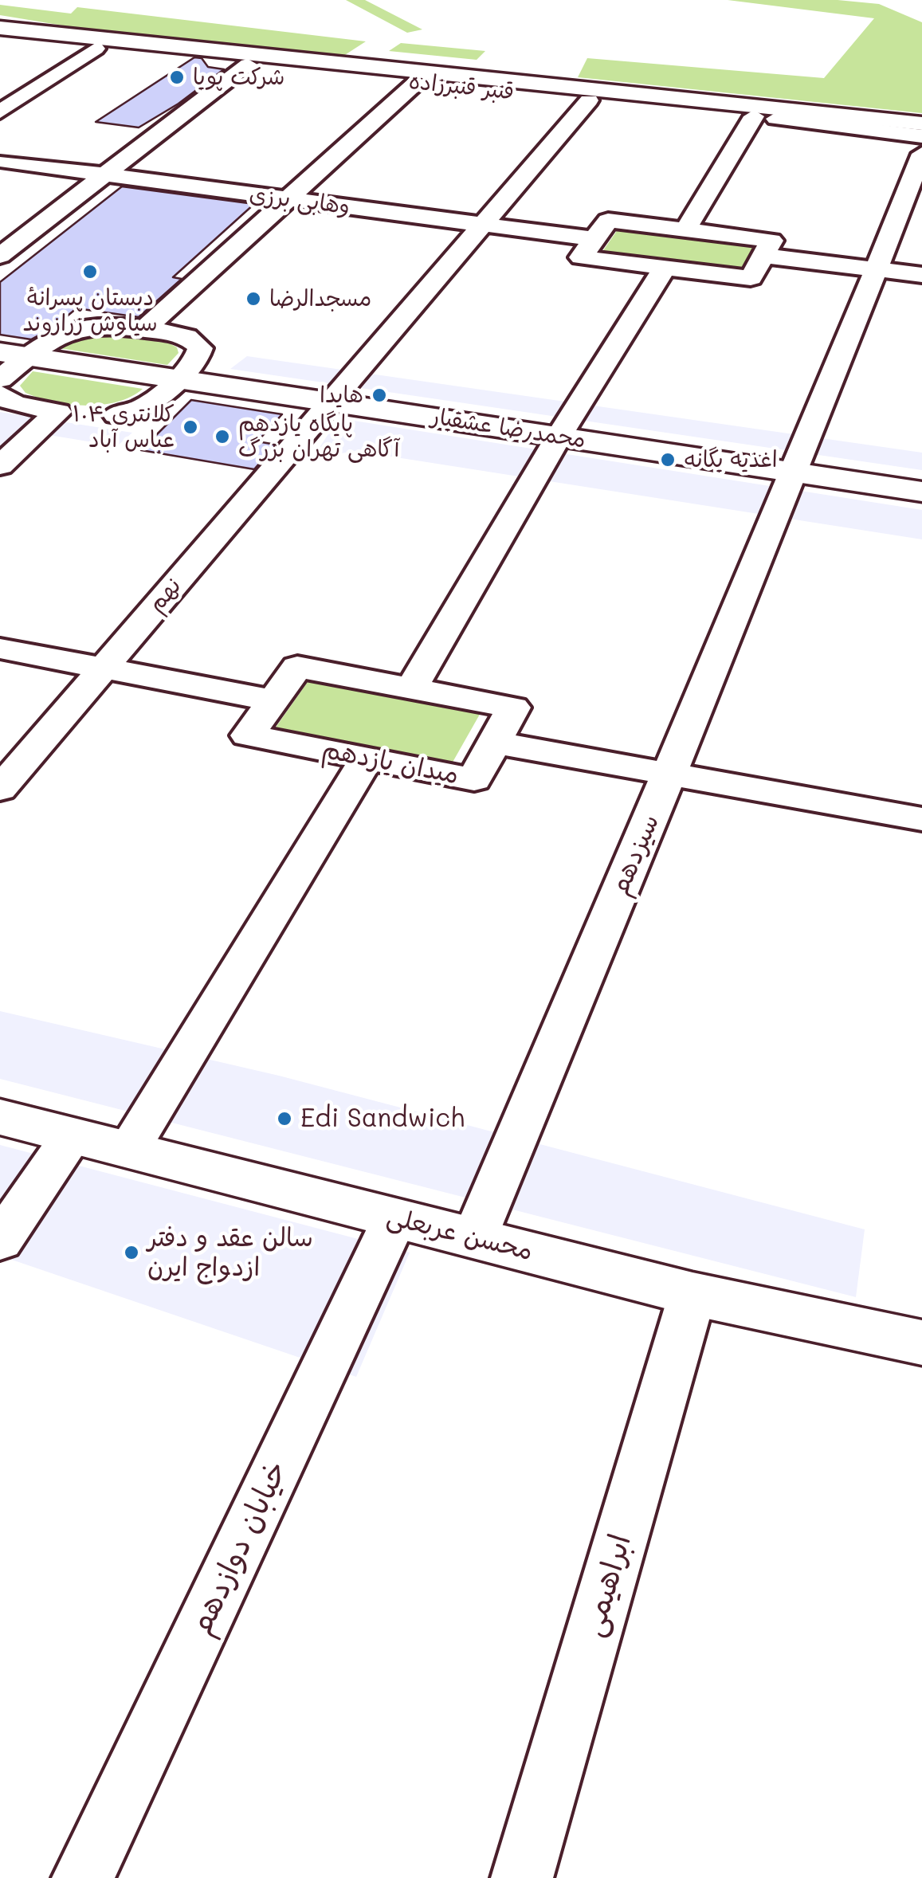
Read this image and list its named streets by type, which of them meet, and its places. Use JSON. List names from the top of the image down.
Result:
{
  "streets": {
    "main road": ["قنبر قنبرزاده", "محمدرضا عشقیار", "محسن عربعلی"],
    "street": [
      "وهابی برزی",
      "نهم",
      "میدان یازدهم",
      "سیزدهم",
      "خیابان دوازدهم",
      "ابراهیمی"
    ]
  },
  "crossings": [
    ["قنبر قنبرزاده", "نهم"],
    ["وهابی برزی", "نهم"],
    ["محمدرضا عشقیار", "نهم"],
    ["محمدرضا عشقیار", "سیزدهم"],
    ["سیزدهم", "محسن عربعلی"],
    ["محسن عربعلی", "خیابان دوازدهم"],
    ["محسن عربعلی", "ابراهیمی"]
  ],
  "places": [
    "شرکت پویا",
    "دبستان پسرانهٔ سیاوش زرازوند",
    "مسجدالرضا",
    "هایدا",
    "کلانتری ۱۰۴ عباس آباد",
    "پایگاه یازدهم آگاهی تهران بزرگ",
    "اغذیه یگانه",
    "Edi Sandwich",
    "سالن عقد و دفتر ازدواج ایرن"
  ]
}
